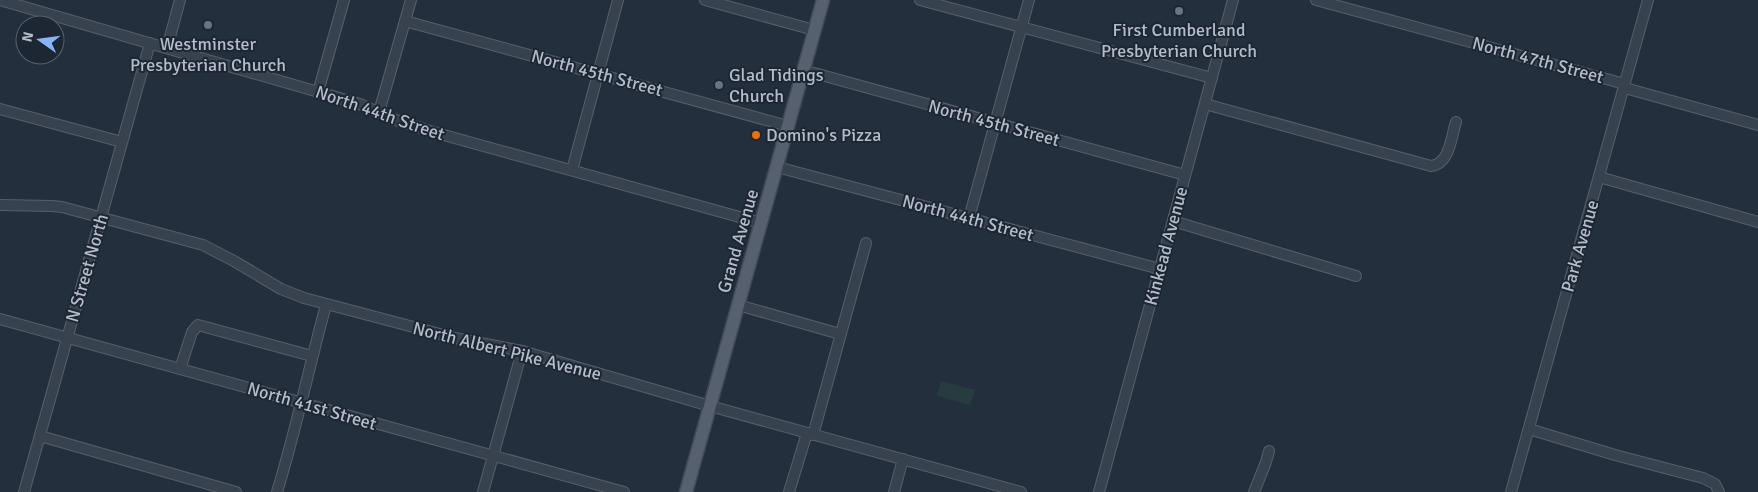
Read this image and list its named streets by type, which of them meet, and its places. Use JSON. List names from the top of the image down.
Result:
{
  "streets": {
    "main road": ["Grand Avenue"],
    "street": [
      "North 47th Street",
      "North 45th Street",
      "North 44th Street",
      "Kinkead Avenue",
      "Park Avenue",
      "N Street North",
      "North Albert Pike Avenue",
      "North 41st Street"
    ]
  },
  "crossings": [
    ["North 47th Street", "Park Avenue"],
    ["North 45th Street", "Grand Avenue"],
    ["North 45th Street", "Kinkead Avenue"],
    ["North 44th Street", "Grand Avenue"],
    ["North 44th Street", "Kinkead Avenue"],
    ["North 44th Street", "N Street North"],
    ["Grand Avenue", "North Albert Pike Avenue"],
    ["N Street North", "North Albert Pike Avenue"],
    ["N Street North", "North 41st Street"]
  ],
  "places": [
    "First Cumberland Presbyterian Church",
    "Westminster Presbyterian Church",
    "Glad Tidings Church",
    "Domino's Pizza"
  ],
  "north": "left"
}
